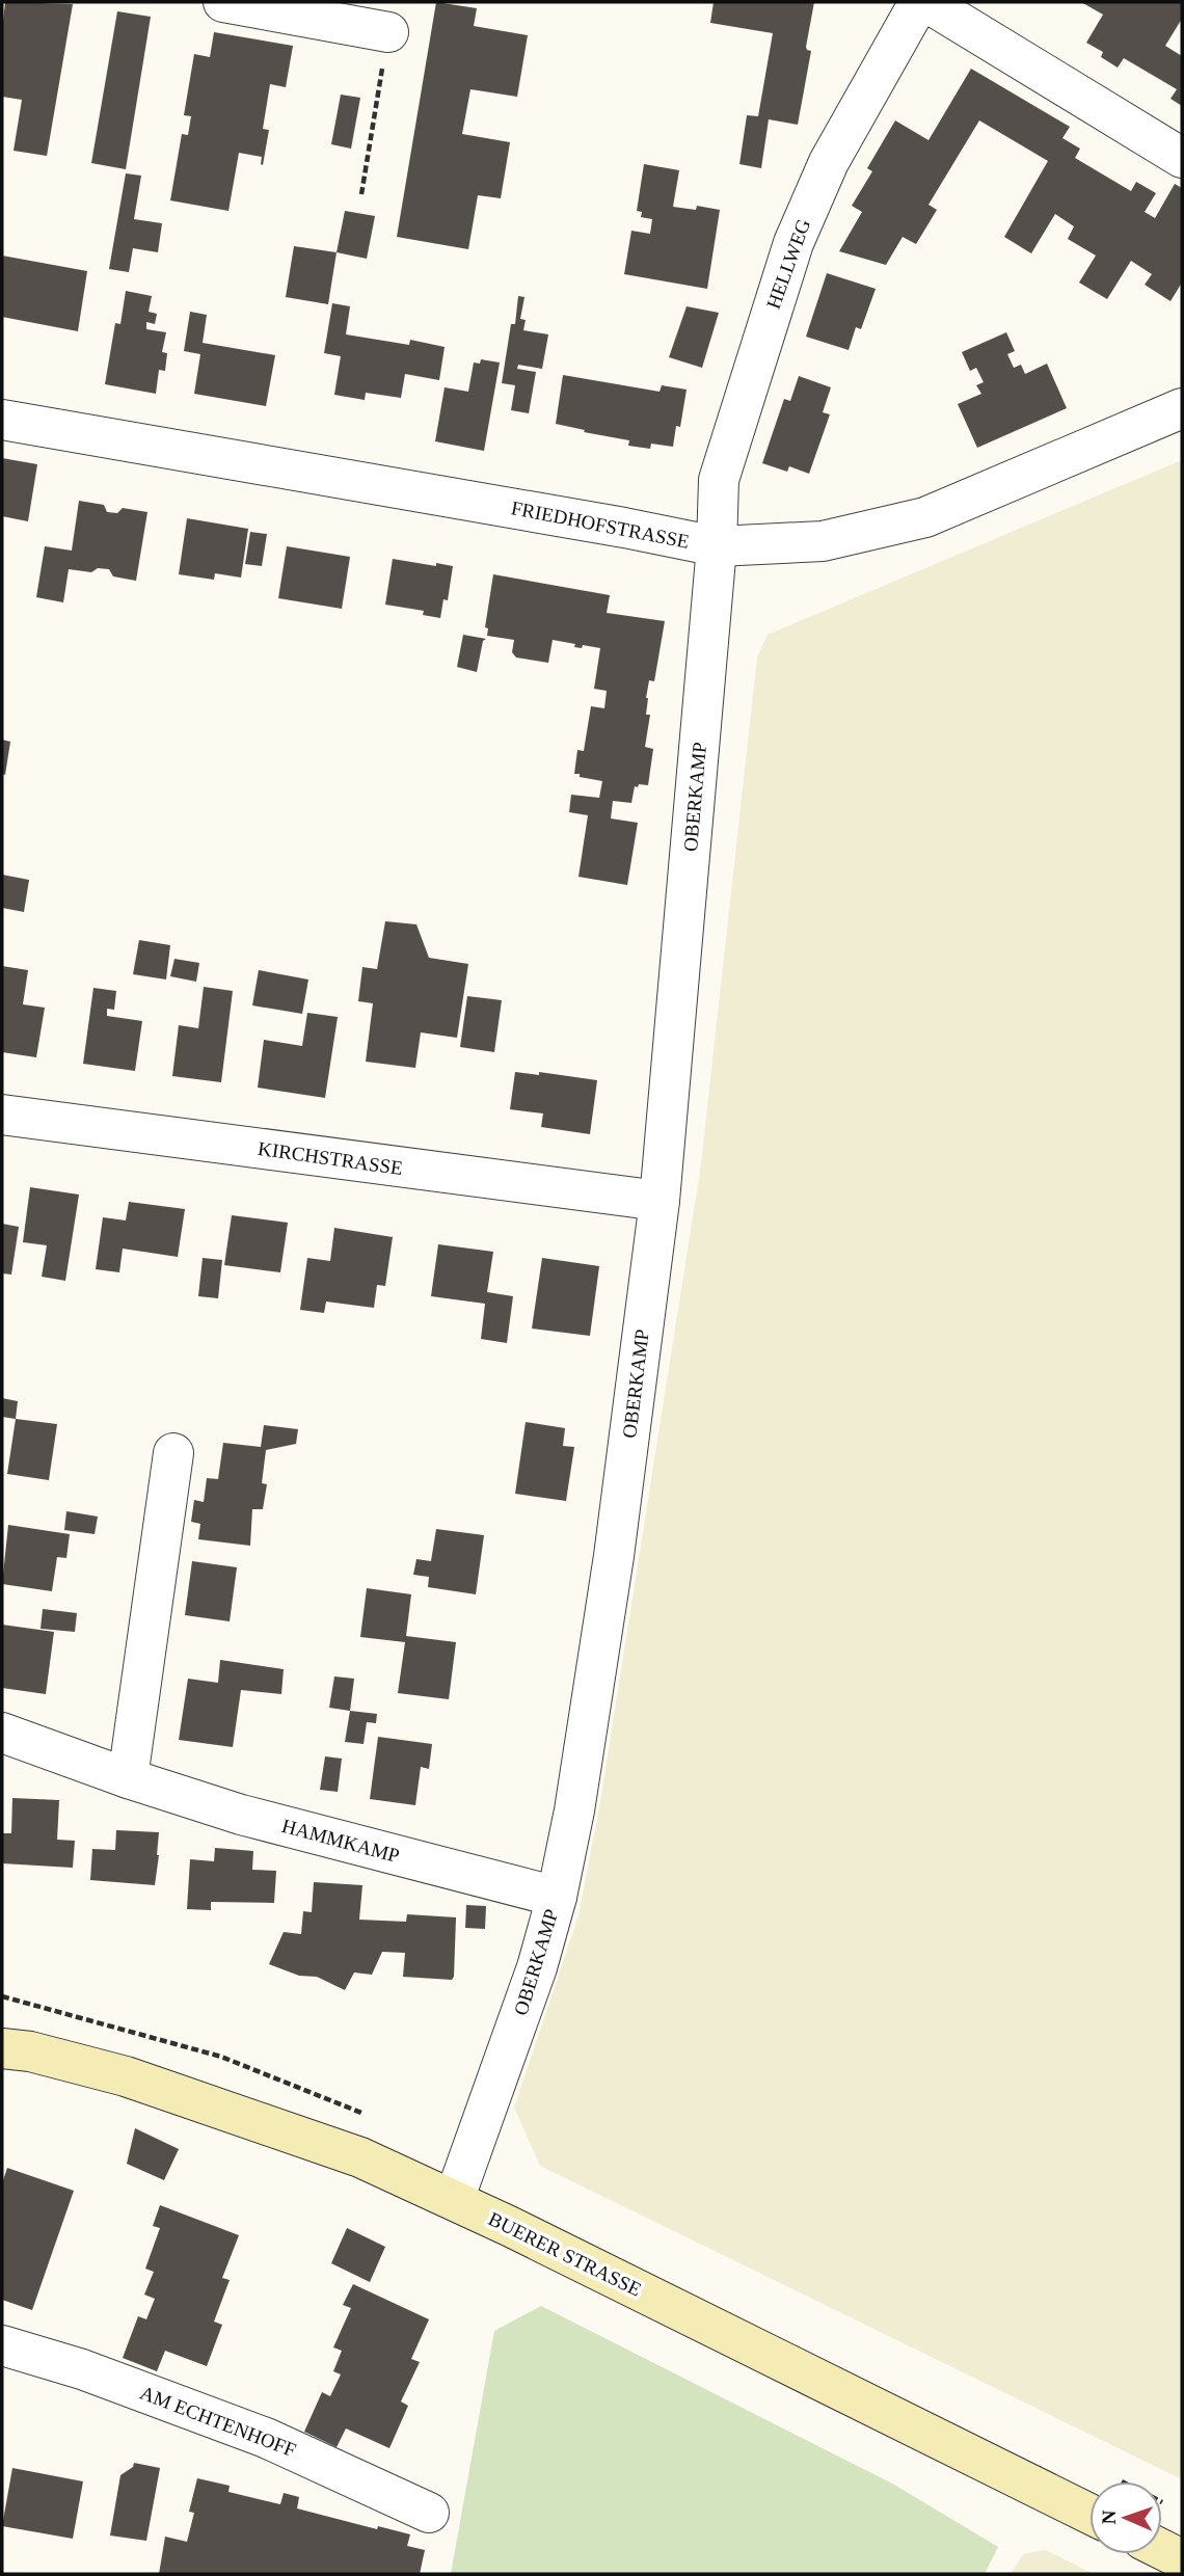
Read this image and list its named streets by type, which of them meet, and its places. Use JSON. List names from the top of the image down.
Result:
{
  "streets": {
    "main road": ["BUERER STRASSE"],
    "street": [
      "HELLWEG",
      "FRIEDHOFSTRASSE",
      "OBERKAMP",
      "KIRCHSTRASSE",
      "HAMMKAMP",
      "AM ECHTENHOFF"
    ]
  },
  "crossings": [
    ["HELLWEG", "FRIEDHOFSTRASSE"],
    ["HELLWEG", "OBERKAMP"],
    ["FRIEDHOFSTRASSE", "OBERKAMP"],
    ["OBERKAMP", "KIRCHSTRASSE"],
    ["OBERKAMP", "HAMMKAMP"],
    ["OBERKAMP", "BUERER STRASSE"]
  ],
  "north": "left"
}
